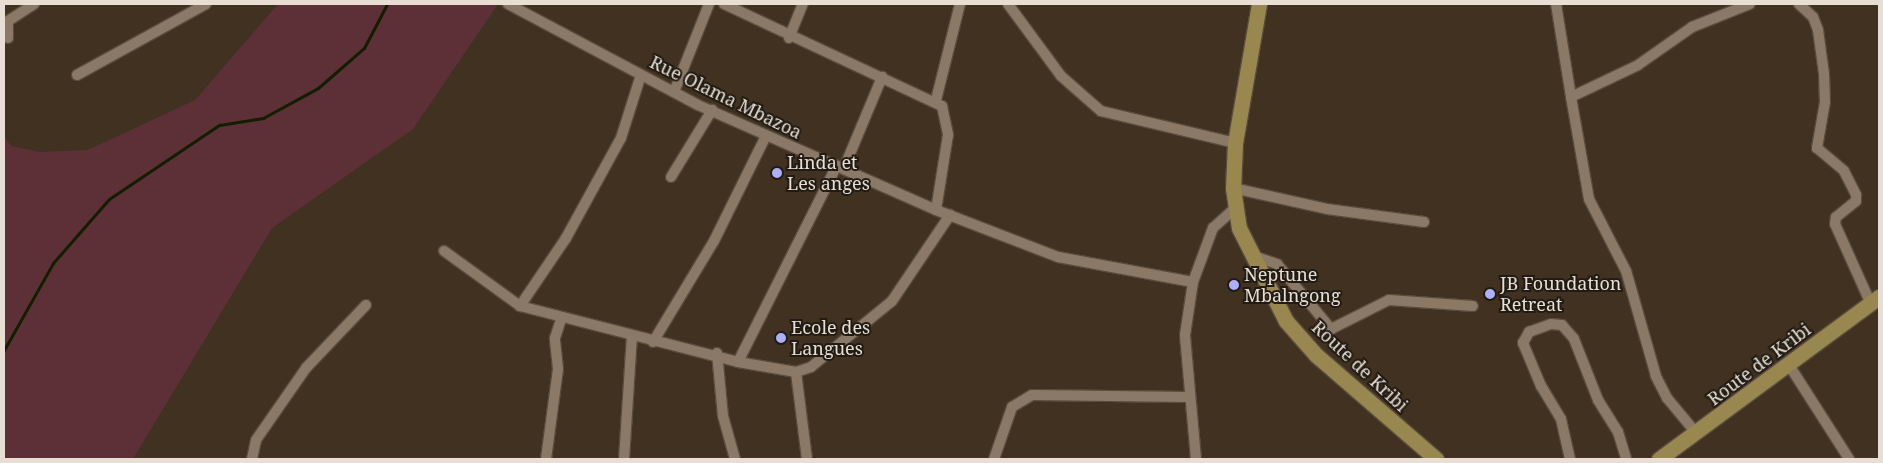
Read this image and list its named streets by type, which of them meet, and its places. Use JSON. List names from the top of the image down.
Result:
{
  "streets": {
    "main road": ["Route de Kribi"],
    "street": ["Rue Olama Mbazoa"]
  },
  "places": [
    "Linda et Les anges",
    "Neptune Mbalngong",
    "JB Foundation Retreat",
    "Ecole des Langues"
  ]
}
